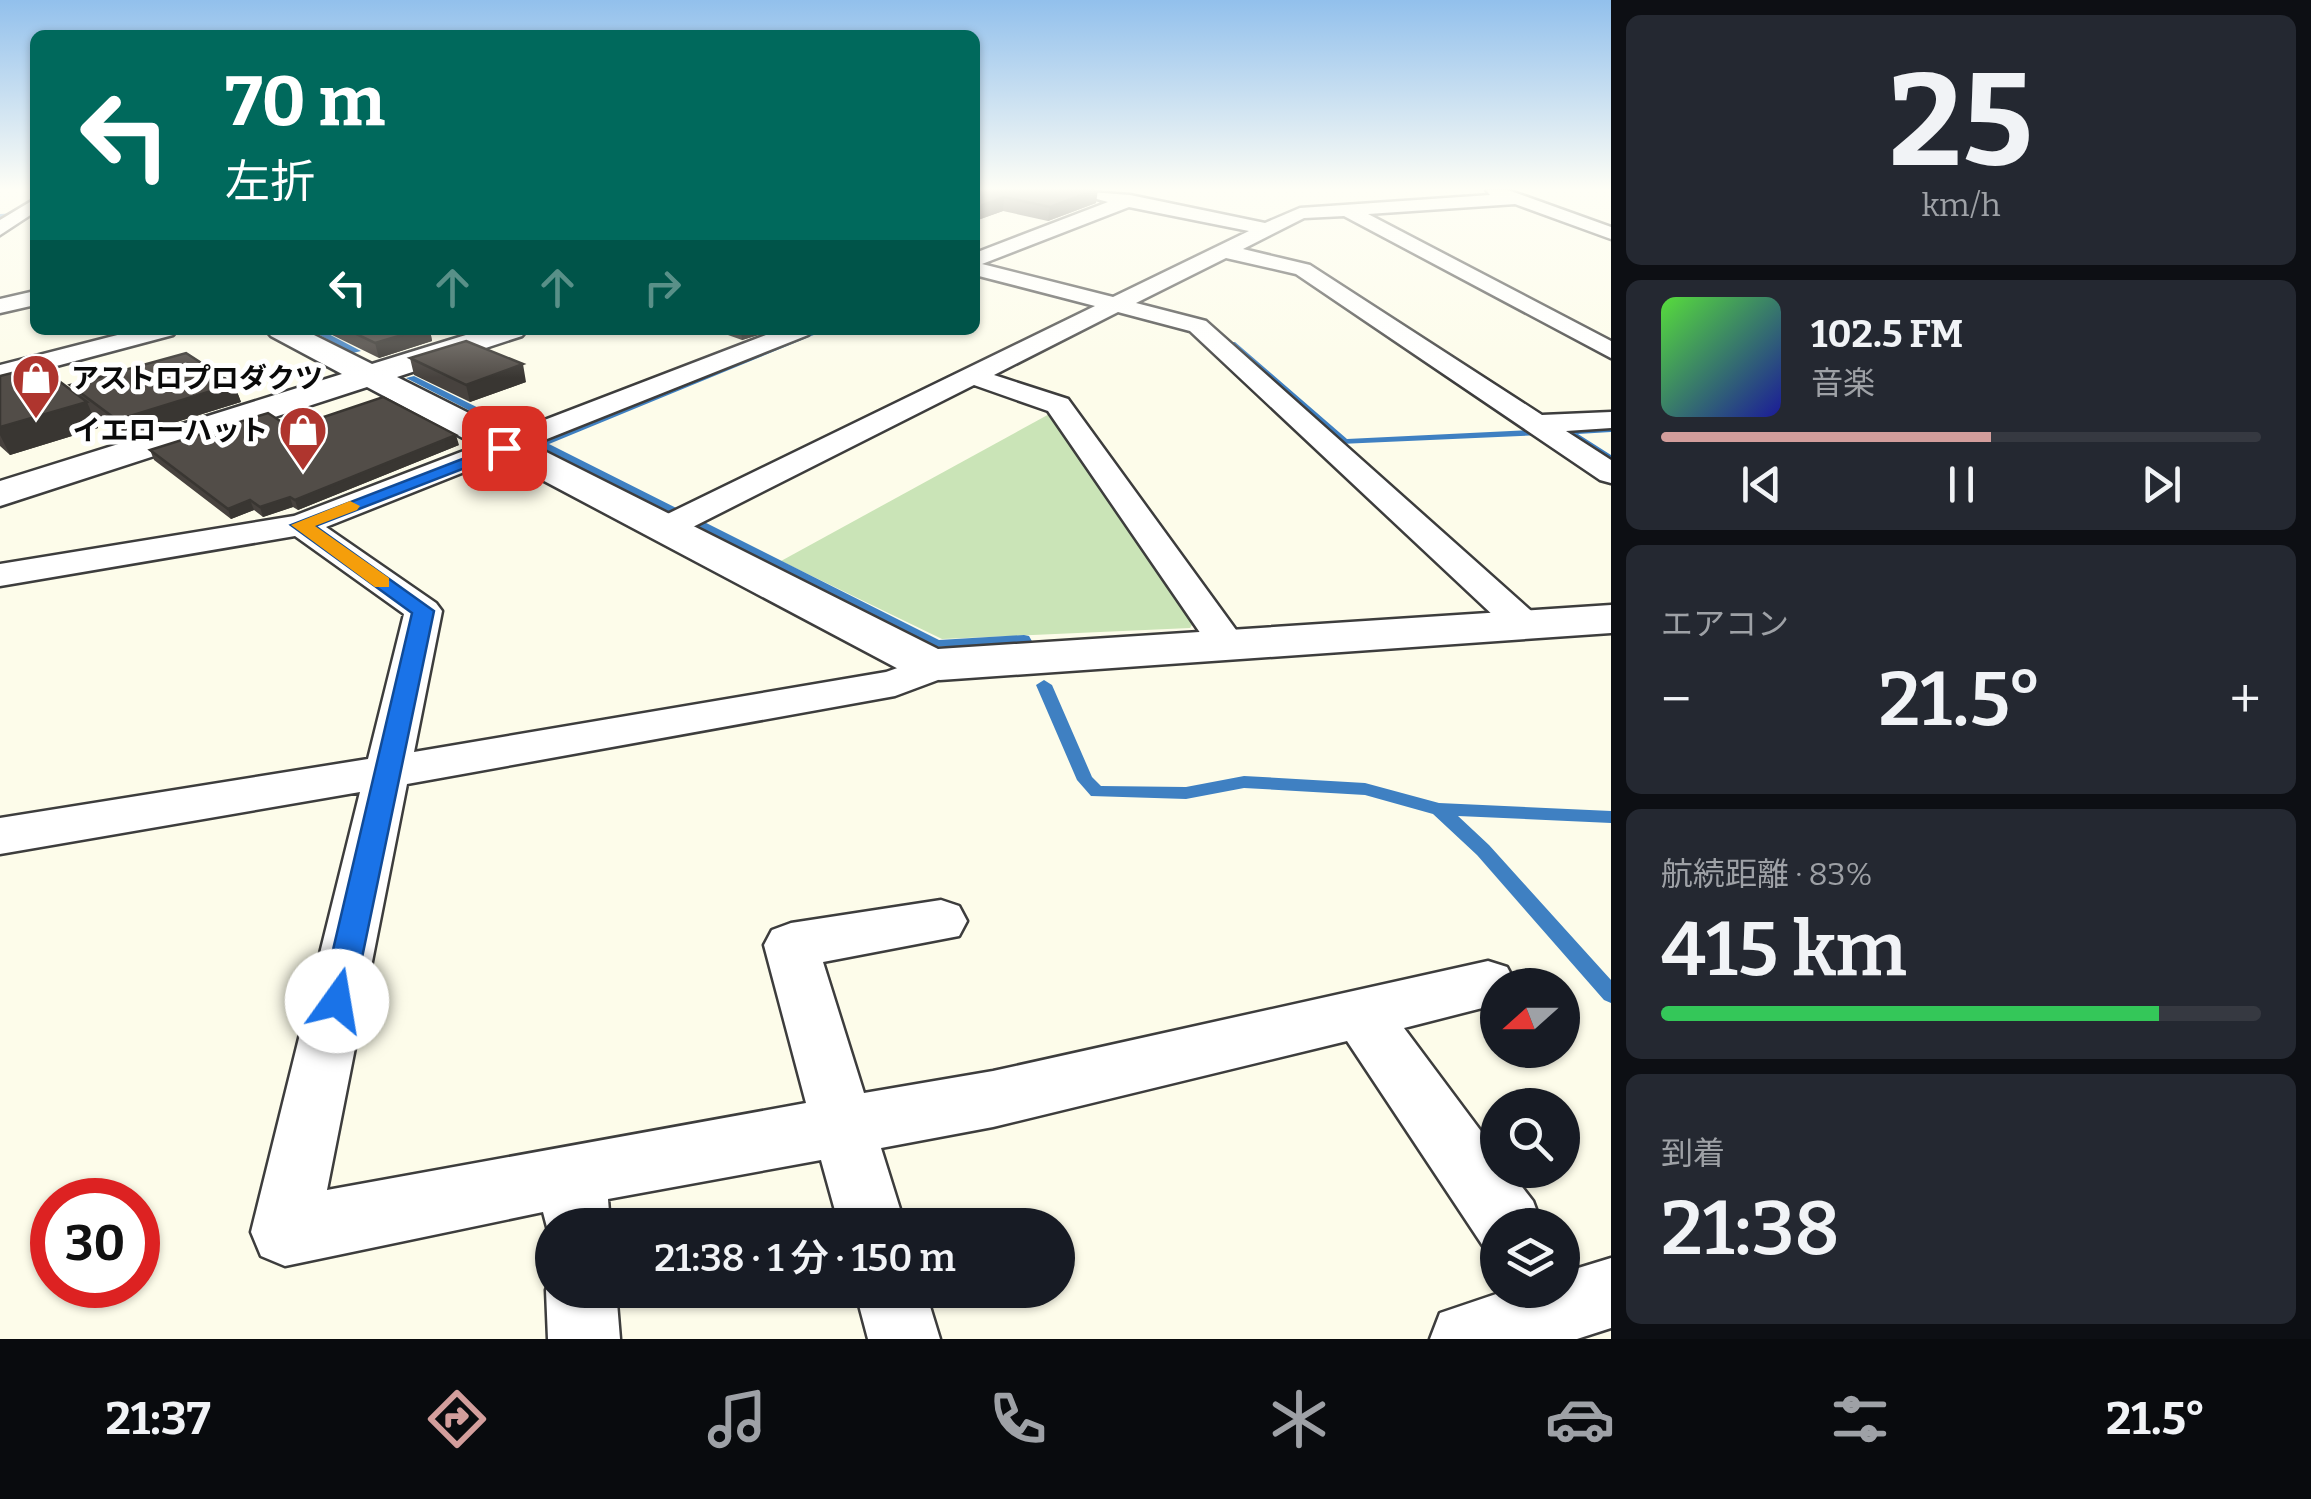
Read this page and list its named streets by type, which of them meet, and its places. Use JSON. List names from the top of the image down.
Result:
{
  "places": {
    "shop": ["アストロプロダクツ", "イエローハット"]
  },
  "north": "left",
  "page": {
    "tile": [
      ["25", "km/h"],
      "エアコン",
      ["航続距離 · 83%", "415 km"],
      ["到着", "21:38"]
    ],
    "turn": ["70 m", "左折"],
    "song": ["102.5 FM", "音楽"],
    "heat": ["−", "21.5°", "+"],
    "limit": "30",
    "trip": "21:38 · 1 分 · 150 m",
    "tabs": ["21:37", "21.5°"]
  }
}
